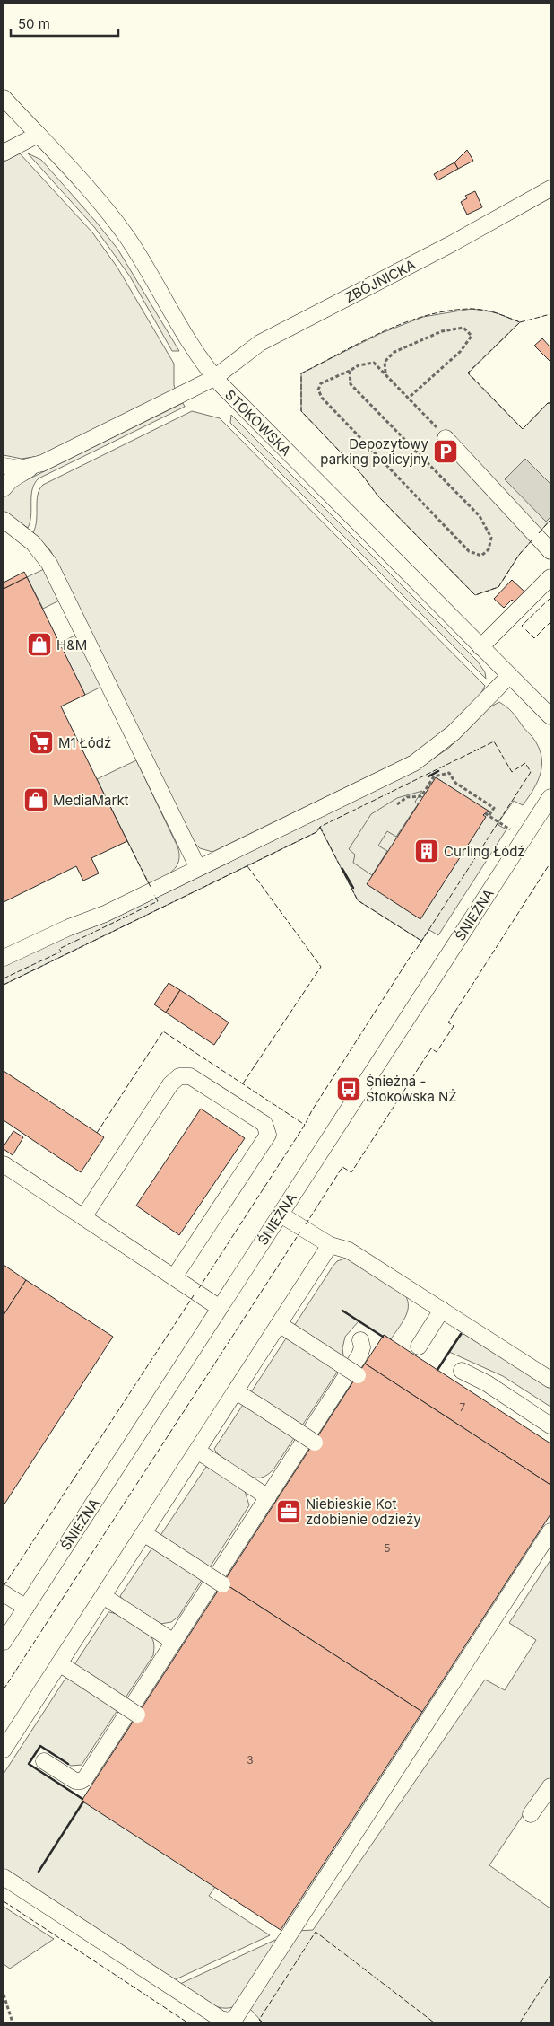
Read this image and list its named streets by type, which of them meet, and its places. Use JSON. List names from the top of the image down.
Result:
{
  "streets": {
    "street": ["ZBÓJNICKA", "STOKOWSKA", "ŚNIEŻNA"]
  },
  "crossings": [
    ["ZBÓJNICKA", "STOKOWSKA"]
  ],
  "places": {
    "parking": ["Depozytowy parking policyjny"],
    "shop": ["H&M", "MediaMarkt"],
    "supermarket": ["M1 Łódź"],
    "building": ["Curling Łódź"],
    "bus stop": ["Śnieżna - Stokowska NŻ"],
    "office": ["Niebieskie Kot zdobienie odzieży"]
  },
  "house_numbers": ["7", "5", "3"],
  "scale_bar": "50 m"
}
